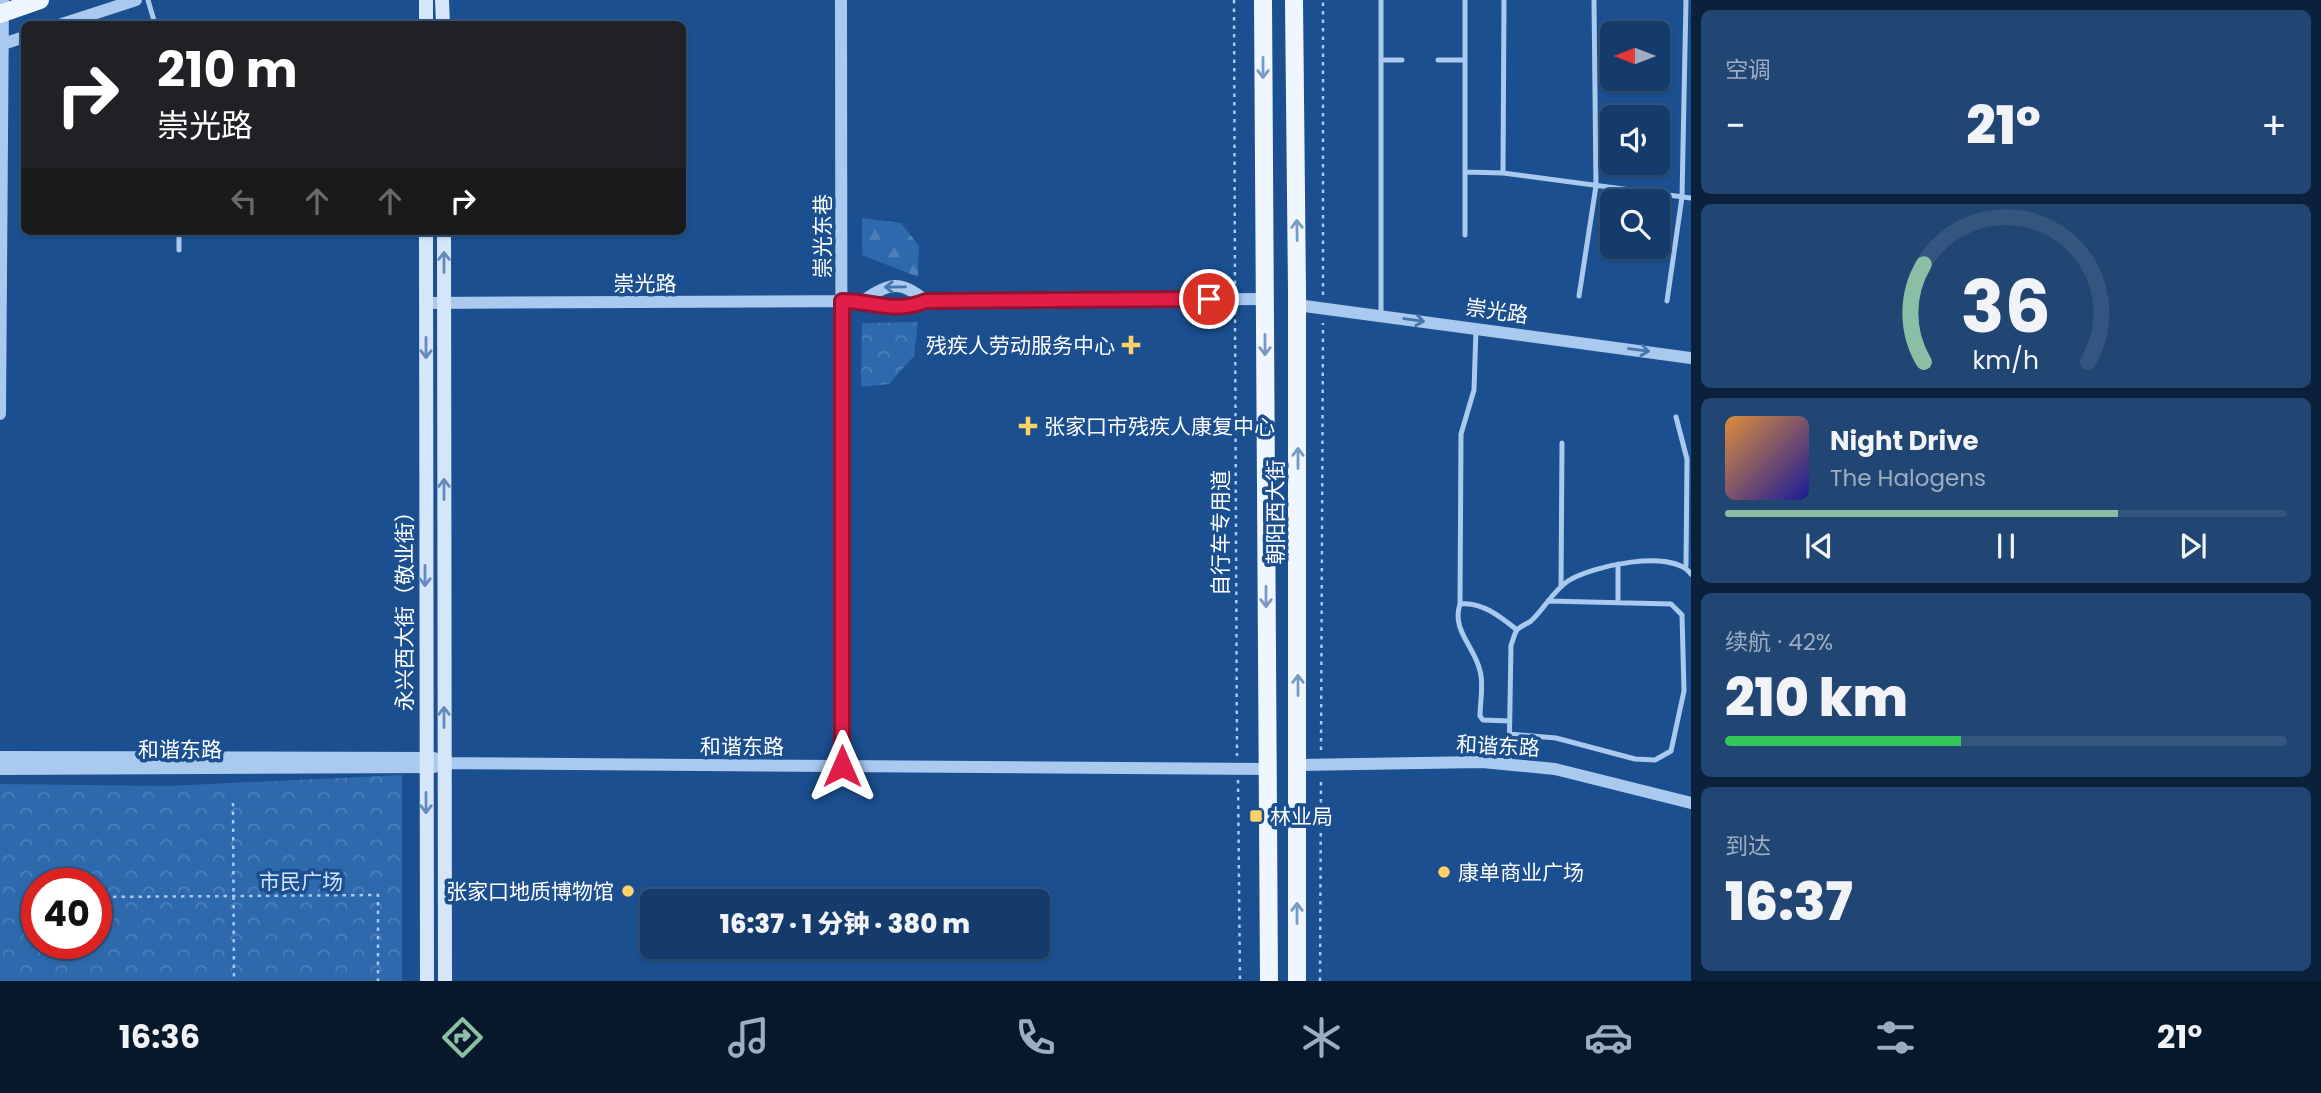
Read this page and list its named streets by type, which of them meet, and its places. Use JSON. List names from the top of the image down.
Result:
{
  "streets": {
    "main road": ["朝阳西大街", "永兴西大街（敬业街）"],
    "street": ["崇光东巷", "崇光路", "和谐东路"],
    "path": ["自行车专用道"]
  },
  "crossings": [
    ["崇光东巷", "崇光路"],
    ["崇光东巷", "和谐东路"],
    ["崇光路", "朝阳西大街"],
    ["崇光路", "自行车专用道"],
    ["崇光路", "永兴西大街（敬业街）"],
    ["朝阳西大街", "和谐东路"],
    ["自行车专用道", "和谐东路"],
    ["永兴西大街（敬业街）", "和谐东路"]
  ],
  "parks": ["市民广场"],
  "places": {
    "health": ["残疾人劳动服务中心", "张家口市残疾人康复中心"],
    "transit": ["林业局"],
    "other": ["康单商业广场", "张家口地质博物馆"]
  },
  "north": "left",
  "page": {
    "tile": [
      "空调",
      ["续航 · 42%", "210 km"],
      ["到达", "16:37"]
    ],
    "turn": ["210 m", "崇光路"],
    "heat": ["−", "21°", "+"],
    "song": ["Night Drive", "The Halogens"],
    "limit": "40",
    "trip": "16:37 · 1 分钟 · 380 m",
    "tabs": ["16:36", "21°"],
    "gauge": ["36", "km/h"]
  }
}
